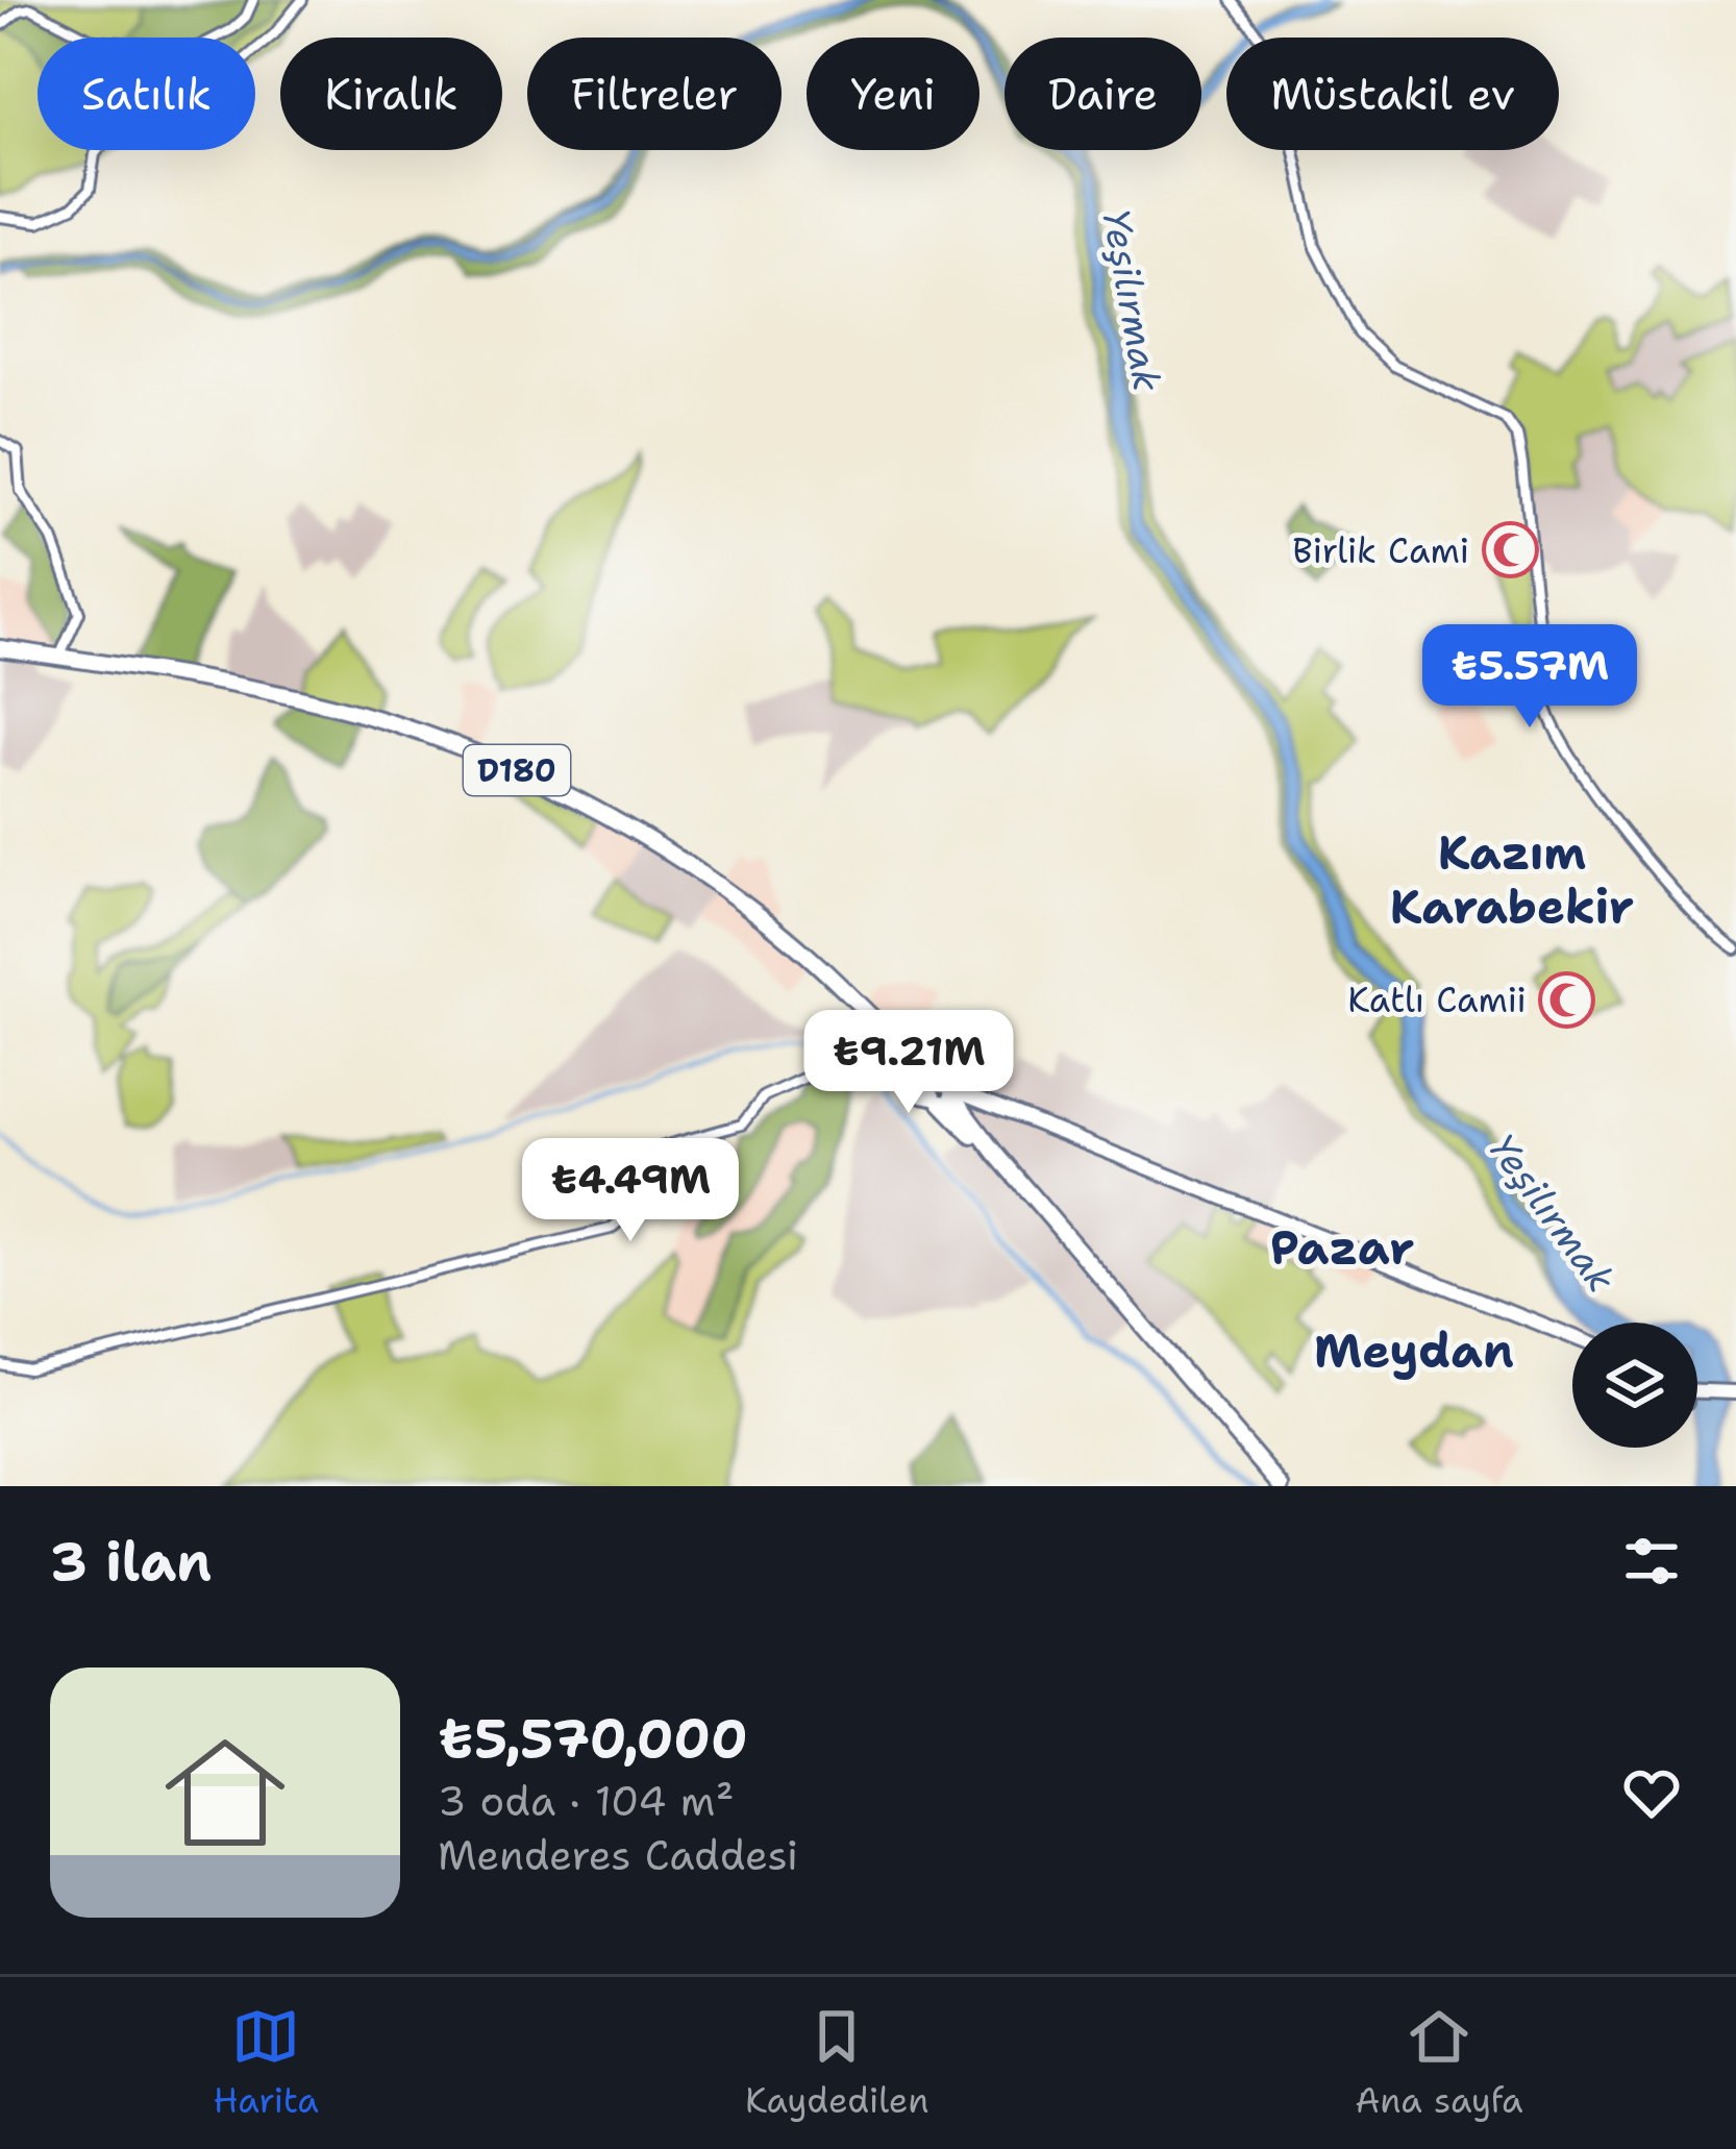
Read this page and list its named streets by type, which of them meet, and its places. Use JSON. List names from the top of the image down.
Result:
{
  "streets": {
    "highway": ["D180"]
  },
  "districts": ["Kazım Karabekir", "Pazar", "Meydan"],
  "water": ["Yeşilırmak"],
  "places": {
    "mosque": ["Birlik Cami", "Katlı Camii"]
  },
  "page": {
    "chip": [
      "Satılık",
      "Kiralık",
      "Filtreler",
      "Yeni",
      "Daire",
      "Müstakil ev"
    ],
    "price": ["₺5.57M", "₺9.21M", "₺4.49M"],
    "heading": "3 ilan",
    "list": [
      {
        "name": "₺5,570,000",
        "note": "3 oda · 104 m² · Menderes Caddesi"
      }
    ],
    "tabs": ["Harita", "Kaydedilen", "Ana sayfa"]
  }
}
